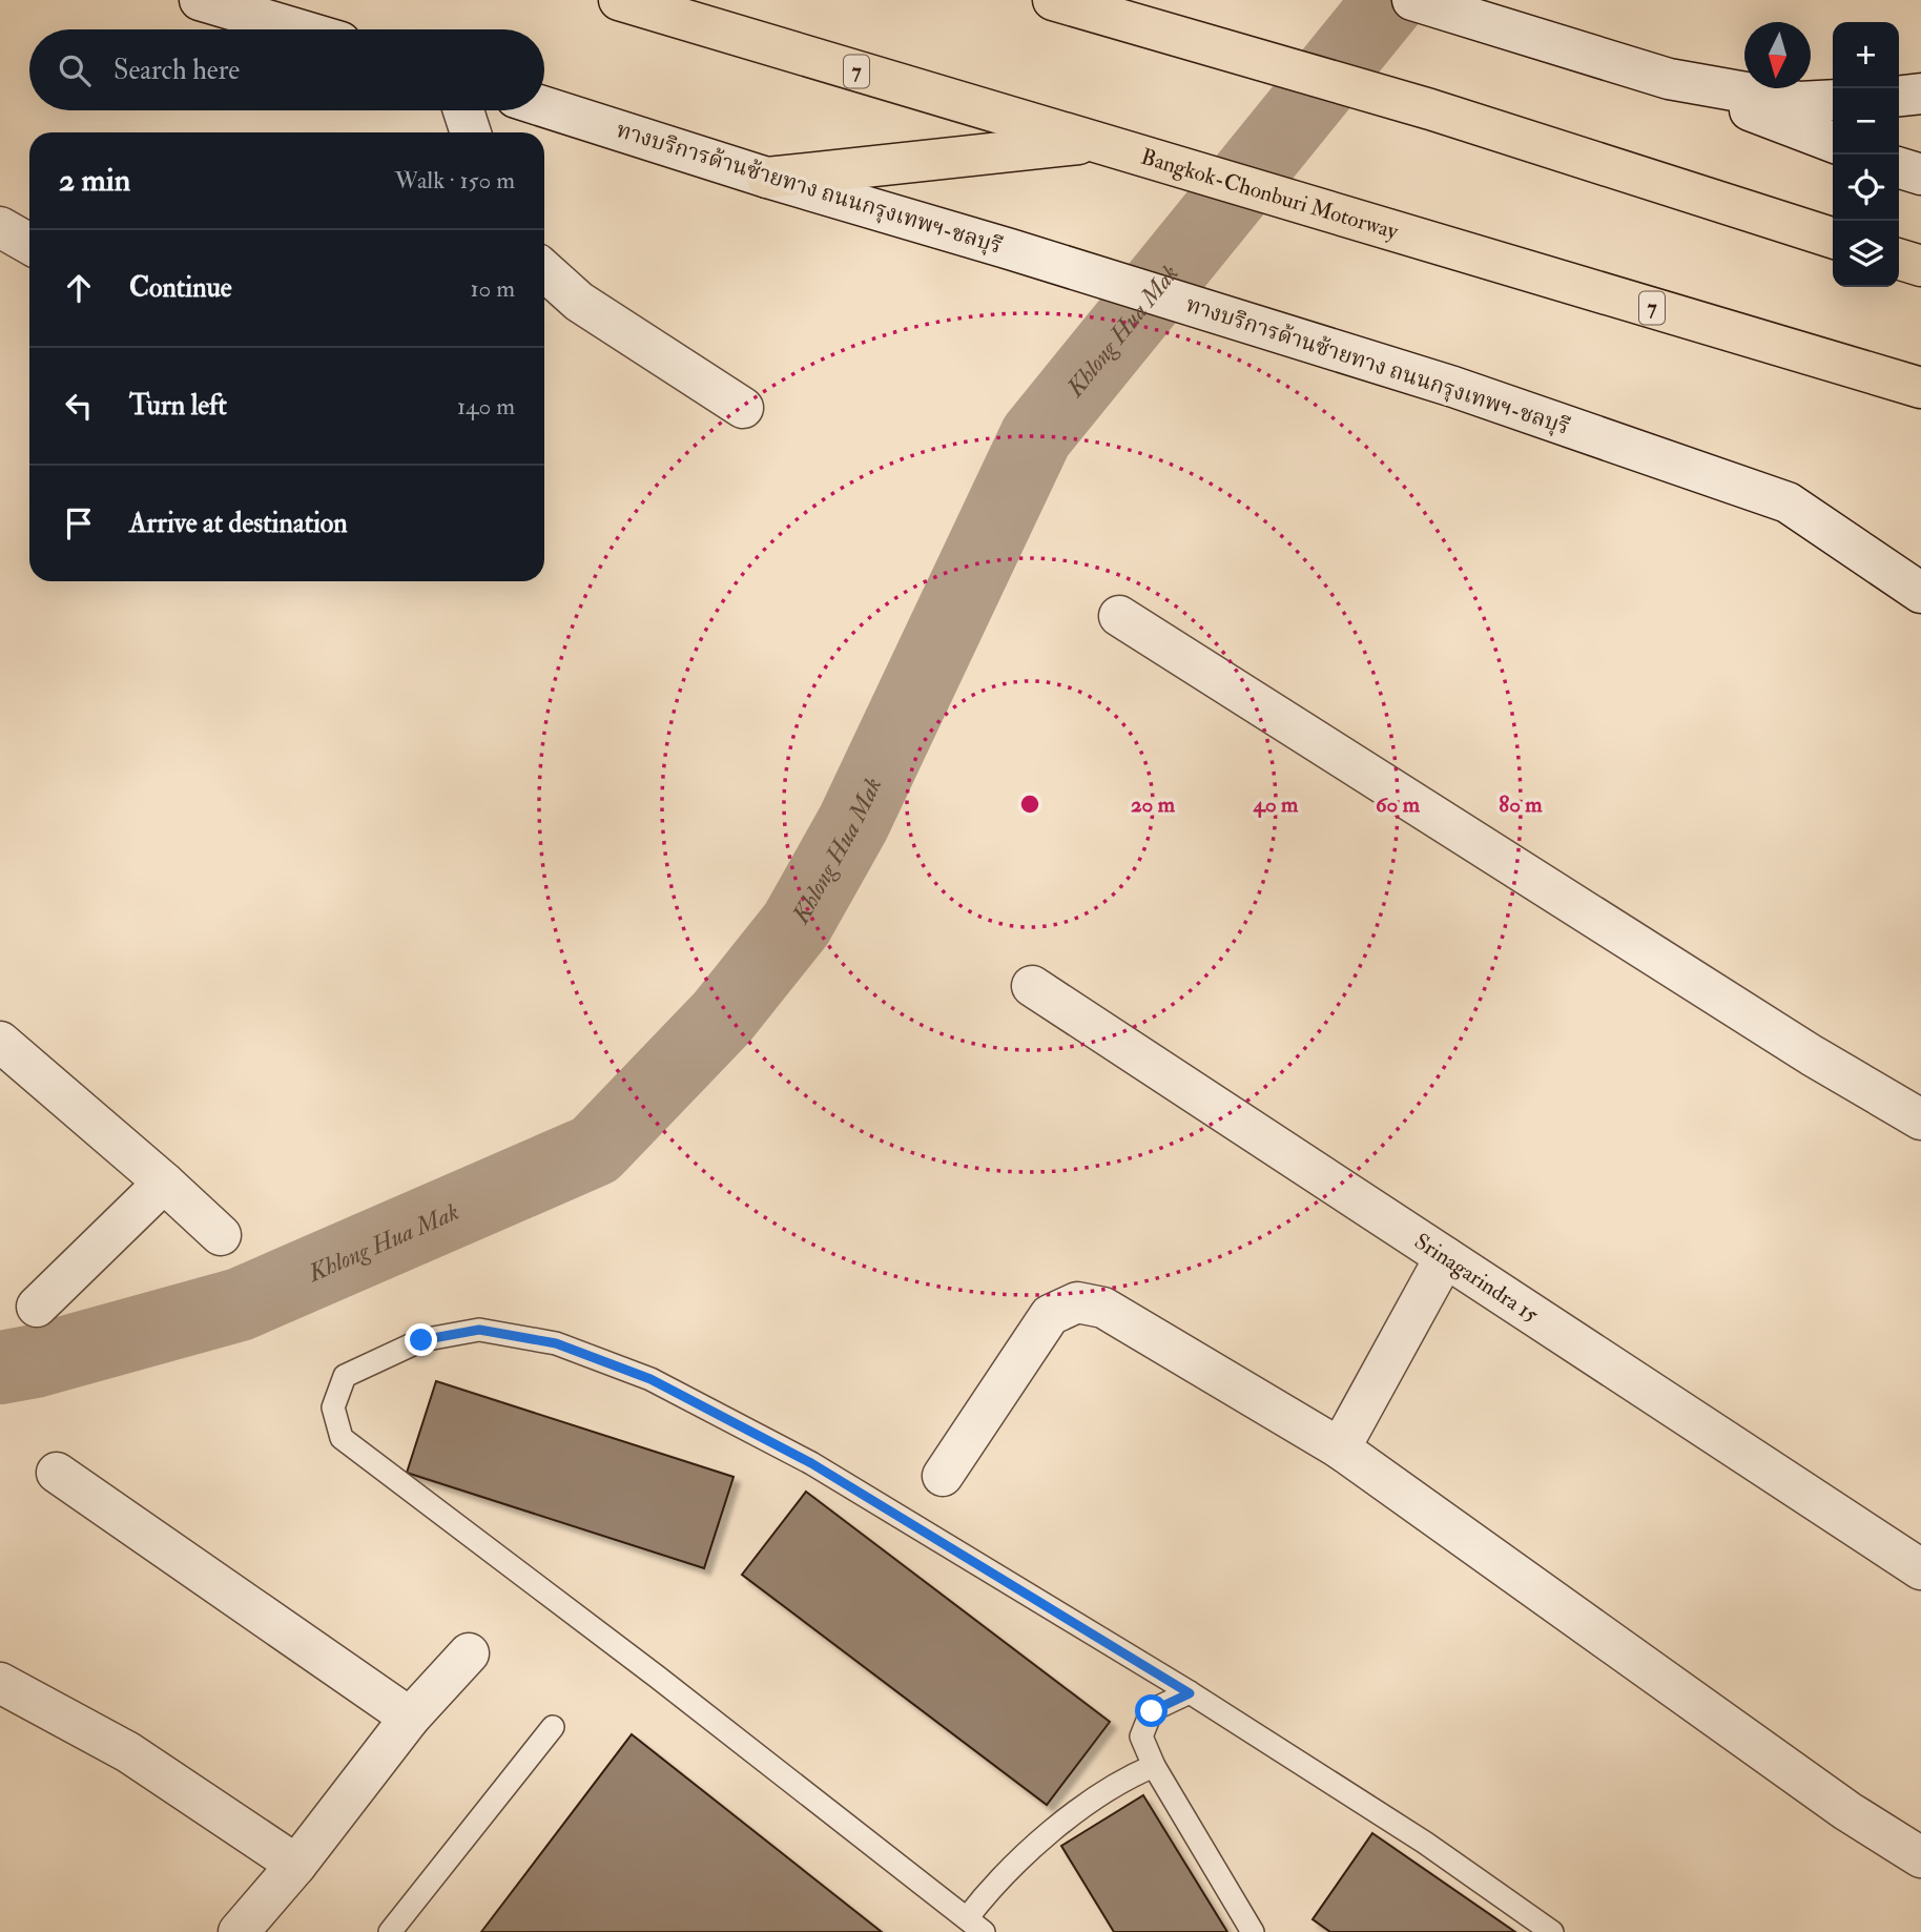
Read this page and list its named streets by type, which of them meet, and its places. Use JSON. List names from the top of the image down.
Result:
{
  "streets": {
    "highway": ["7", "Bangkok-Chonburi Motorway"],
    "street": ["ทางบริการด้านซ้ายทาง ถนนกรุงเทพฯ-ชลบุรี", "Srinagarindra 15"]
  },
  "water": ["Khlong Hua Mak"],
  "north": "bottom",
  "page": {
    "map_buttons": ["+", "−"],
    "search": "Search here",
    "heading": ["2 min", "Walk · 150 m"],
    "list": [
      ["Continue", "10 m"],
      ["Turn left", "140 m"],
      "Arrive at destination"
    ]
  },
  "rings": [
    "20 m",
    "40 m",
    "60 m",
    "80 m"
  ]
}
